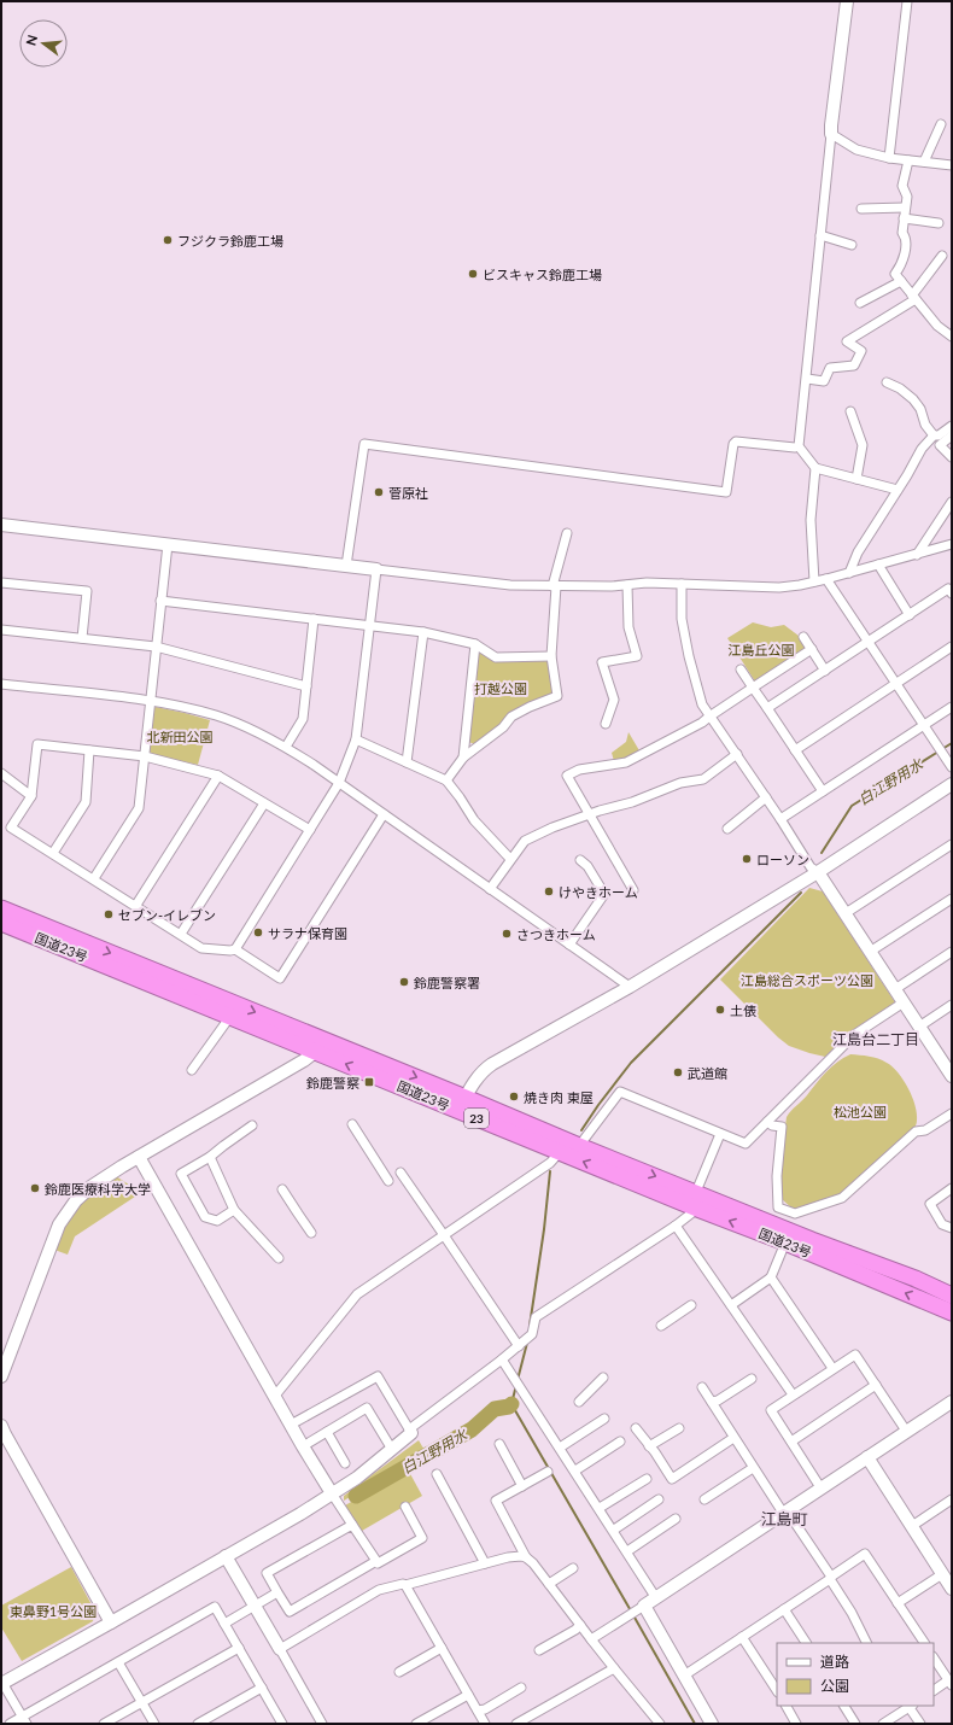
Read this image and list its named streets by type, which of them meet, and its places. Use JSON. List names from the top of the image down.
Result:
{
  "streets": {
    "highway": ["国道23号", "23"]
  },
  "districts": ["江島台二丁目", "江島町"],
  "water": ["白江野用水"],
  "parks": [
    "江島丘公園",
    "打越公園",
    "北新田公園",
    "江島総合スポーツ公園",
    "松池公園",
    "東鼻野1号公園"
  ],
  "places": {
    "other": [
      "フジクラ鈴鹿工場",
      "ビスキャス鈴鹿工場",
      "菅原社",
      "ローソン",
      "けやきホーム",
      "セブン-イレブン",
      "サラナ保育園",
      "さつきホーム",
      "鈴鹿警察署",
      "土俵",
      "武道館",
      "焼き肉 東屋",
      "鈴鹿医療科学大学"
    ],
    "transit": ["鈴鹿警察"]
  },
  "legend": ["道路", "公園"],
  "north": "left"
}
